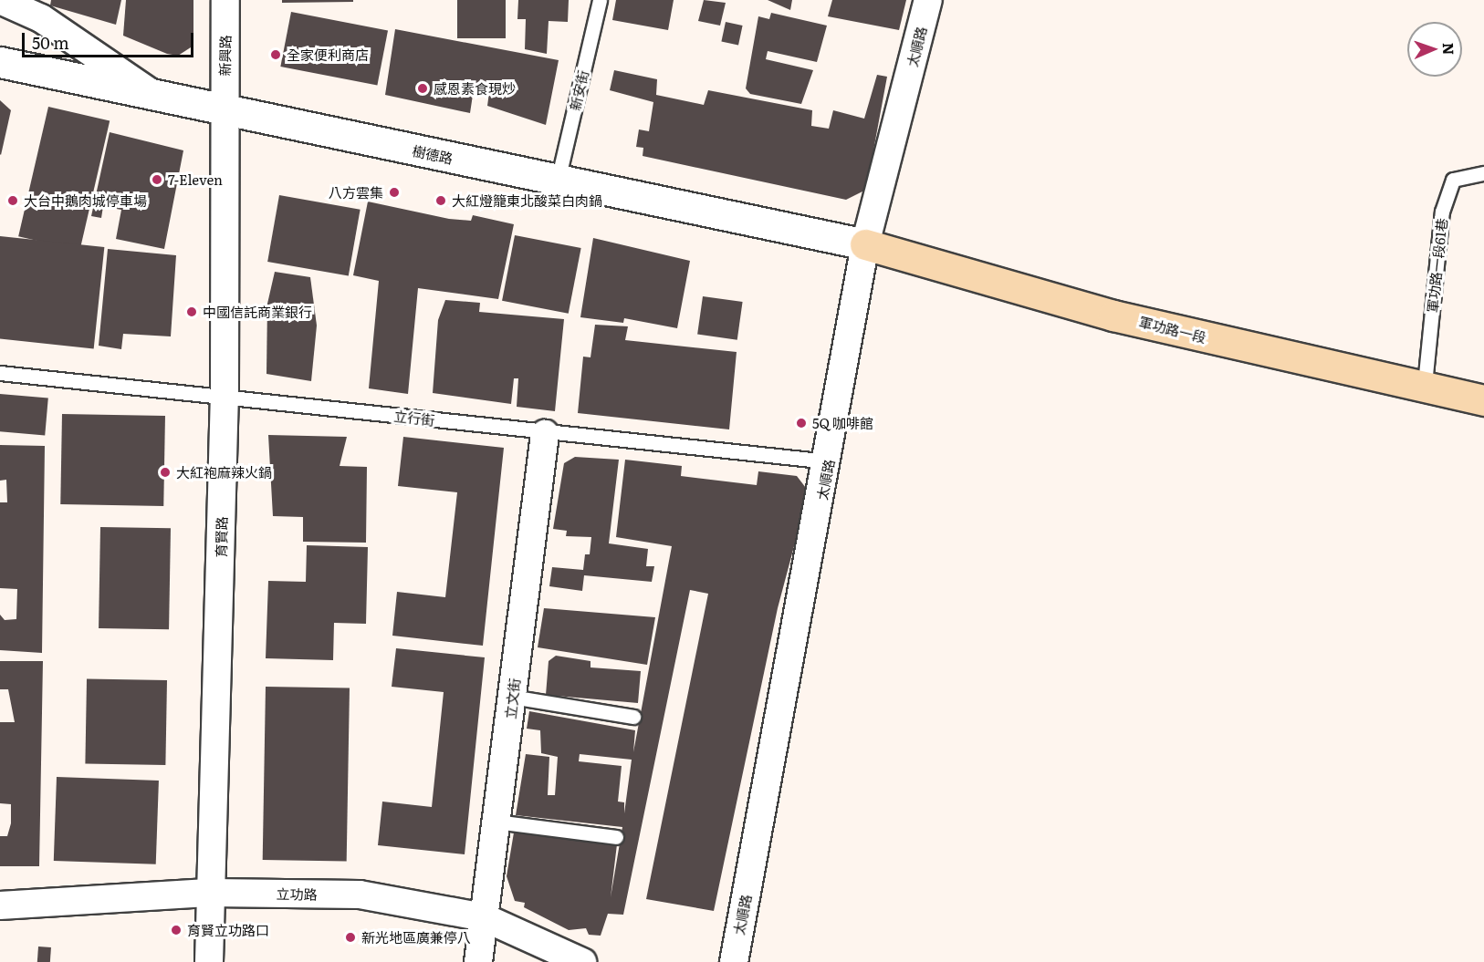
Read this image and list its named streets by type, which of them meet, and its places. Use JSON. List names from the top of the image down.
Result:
{
  "streets": {
    "main road": ["軍功路一段"],
    "street": [
      "太順路",
      "新興路",
      "樹德路",
      "育賢路",
      "立文街",
      "立功路"
    ],
    "lane": ["新安街", "軍功路一段61巷", "立行街"]
  },
  "crossings": [
    ["太順路", "樹德路"],
    ["太順路", "軍功路一段"],
    ["太順路", "立行街"],
    ["新興路", "樹德路"],
    ["新興路", "育賢路"],
    ["新安街", "樹德路"],
    ["樹德路", "軍功路一段"],
    ["樹德路", "育賢路"],
    ["軍功路一段61巷", "軍功路一段"],
    ["立行街", "育賢路"],
    ["立行街", "立文街"],
    ["育賢路", "立功路"],
    ["立文街", "立功路"]
  ],
  "places": [
    "全家便利商店",
    "感恩素食現炒",
    "7-Eleven",
    "八方雲集",
    "大台中鵝肉城停車場",
    "大紅燈籠東北酸菜白肉鍋",
    "中國信託商業銀行",
    "5Q 咖啡館",
    "大紅袍麻辣火鍋",
    "育賢立功路口",
    "新光地區廣兼停八"
  ],
  "scale_bar": "50 m",
  "north": "right"
}
